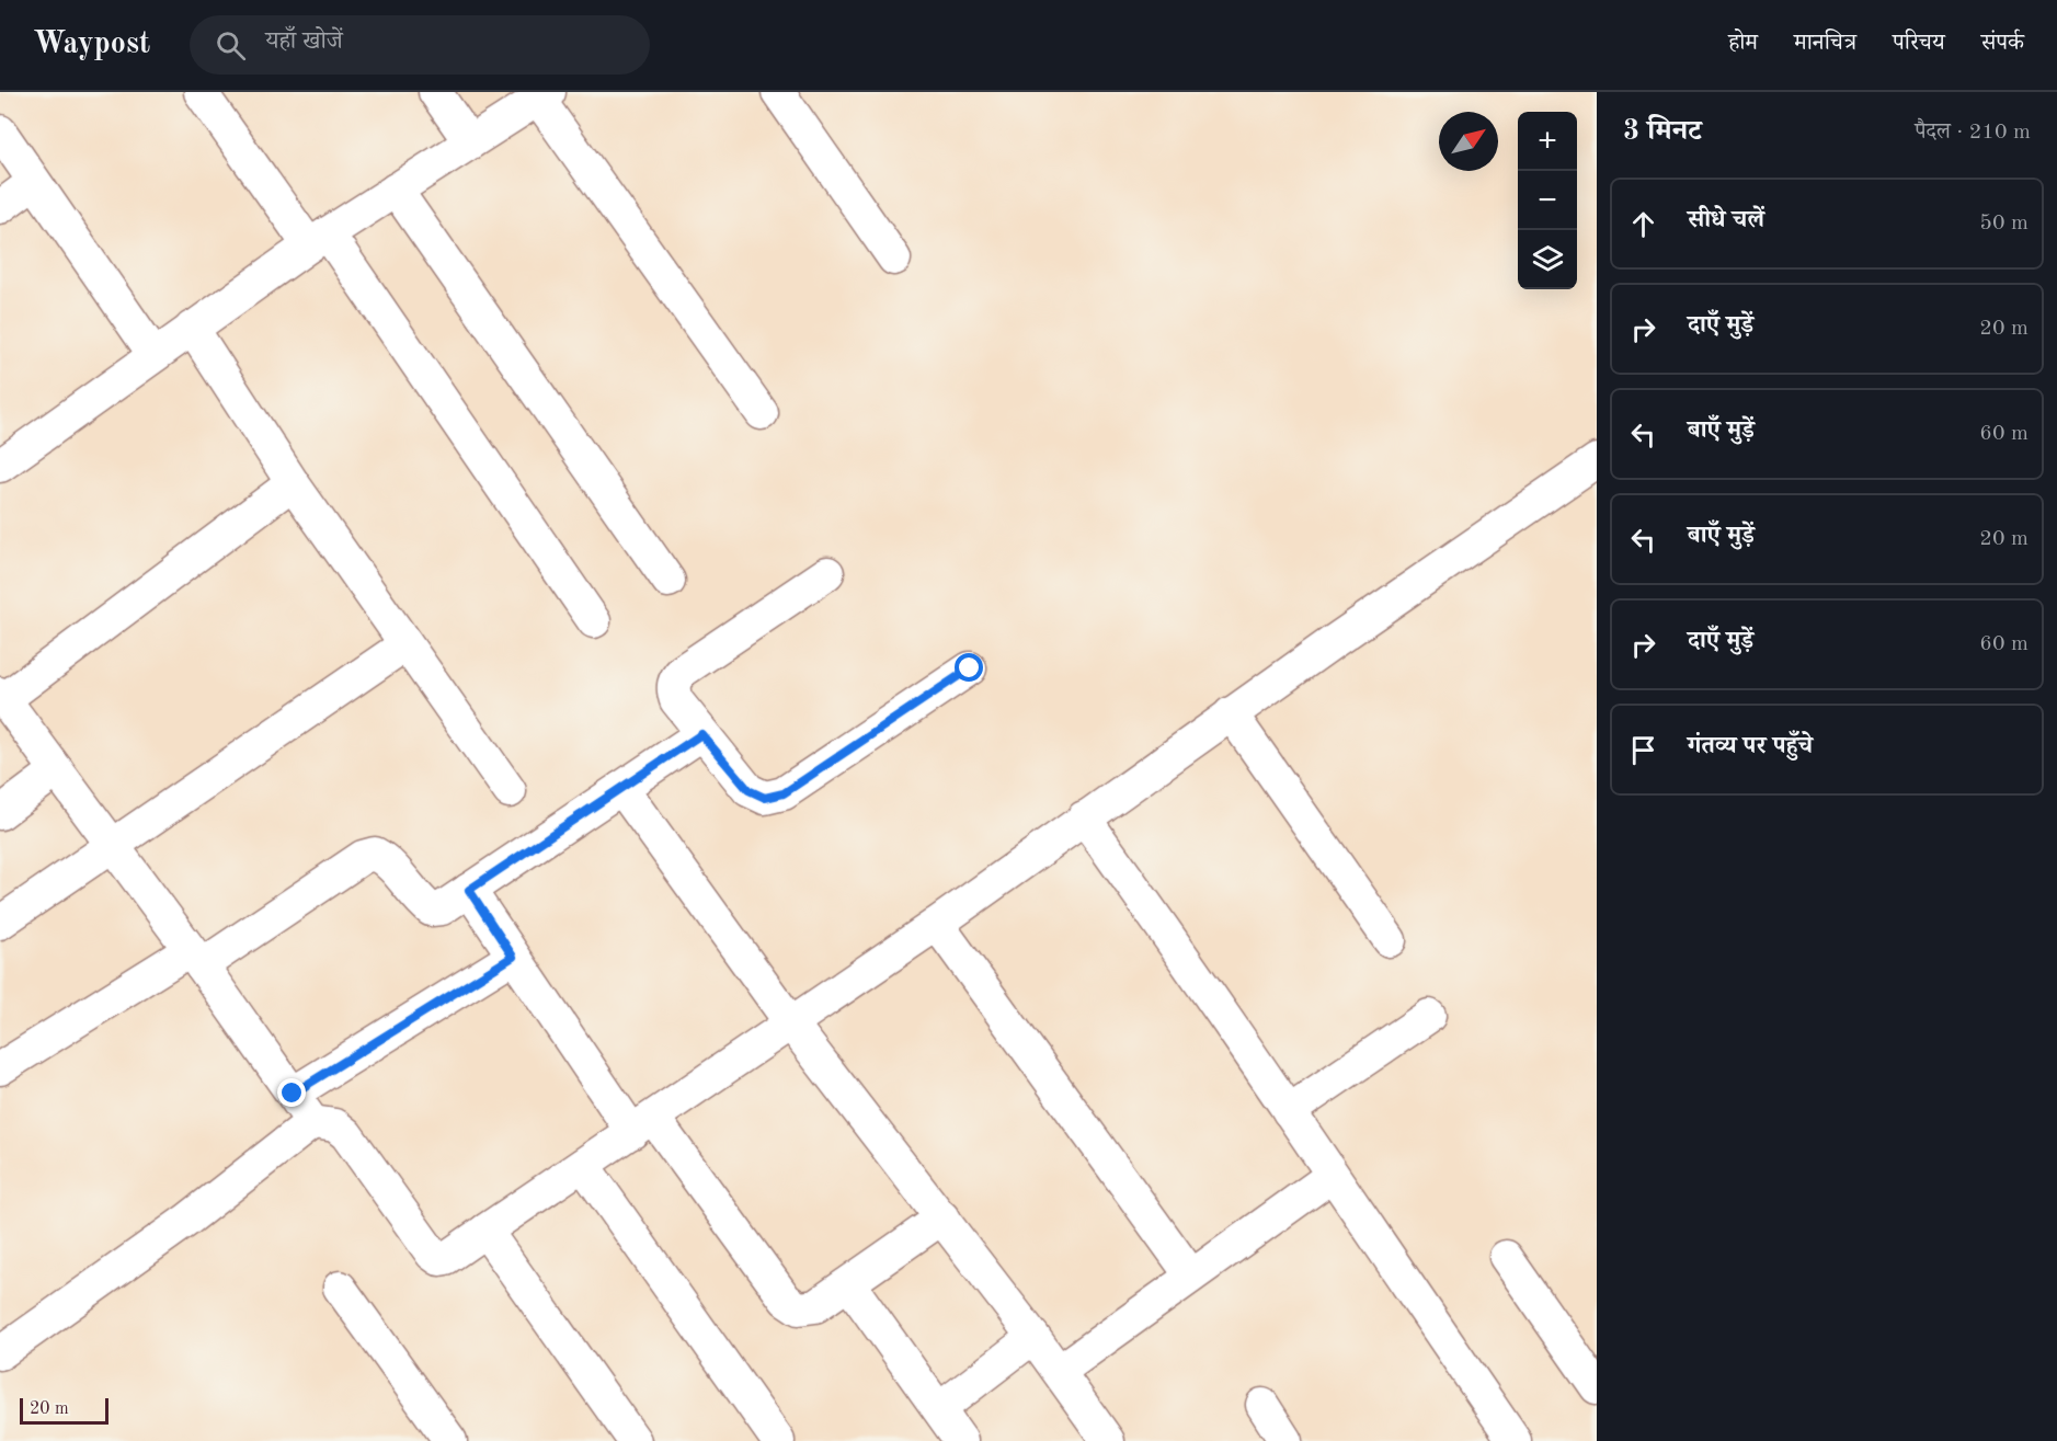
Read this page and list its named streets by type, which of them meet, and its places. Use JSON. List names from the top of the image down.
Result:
{
  "scale_bar": "20 m",
  "north": "top right",
  "page": {
    "header": "Waypost",
    "search": "यहाँ खोजें",
    "nav": [
      "होम",
      "मानचित्र",
      "परिचय",
      "संपर्क"
    ],
    "heading": ["3 मिनट", "पैदल · 210 m"],
    "map_buttons": ["+", "−"],
    "list": [
      ["सीधे चलें", "50 m"],
      ["दाएँ मुड़ें", "20 m"],
      ["बाएँ मुड़ें", "60 m"],
      ["बाएँ मुड़ें", "20 m"],
      ["दाएँ मुड़ें", "60 m"],
      "गंतव्य पर पहुँचे"
    ],
    "scale": "20 m"
  }
}
